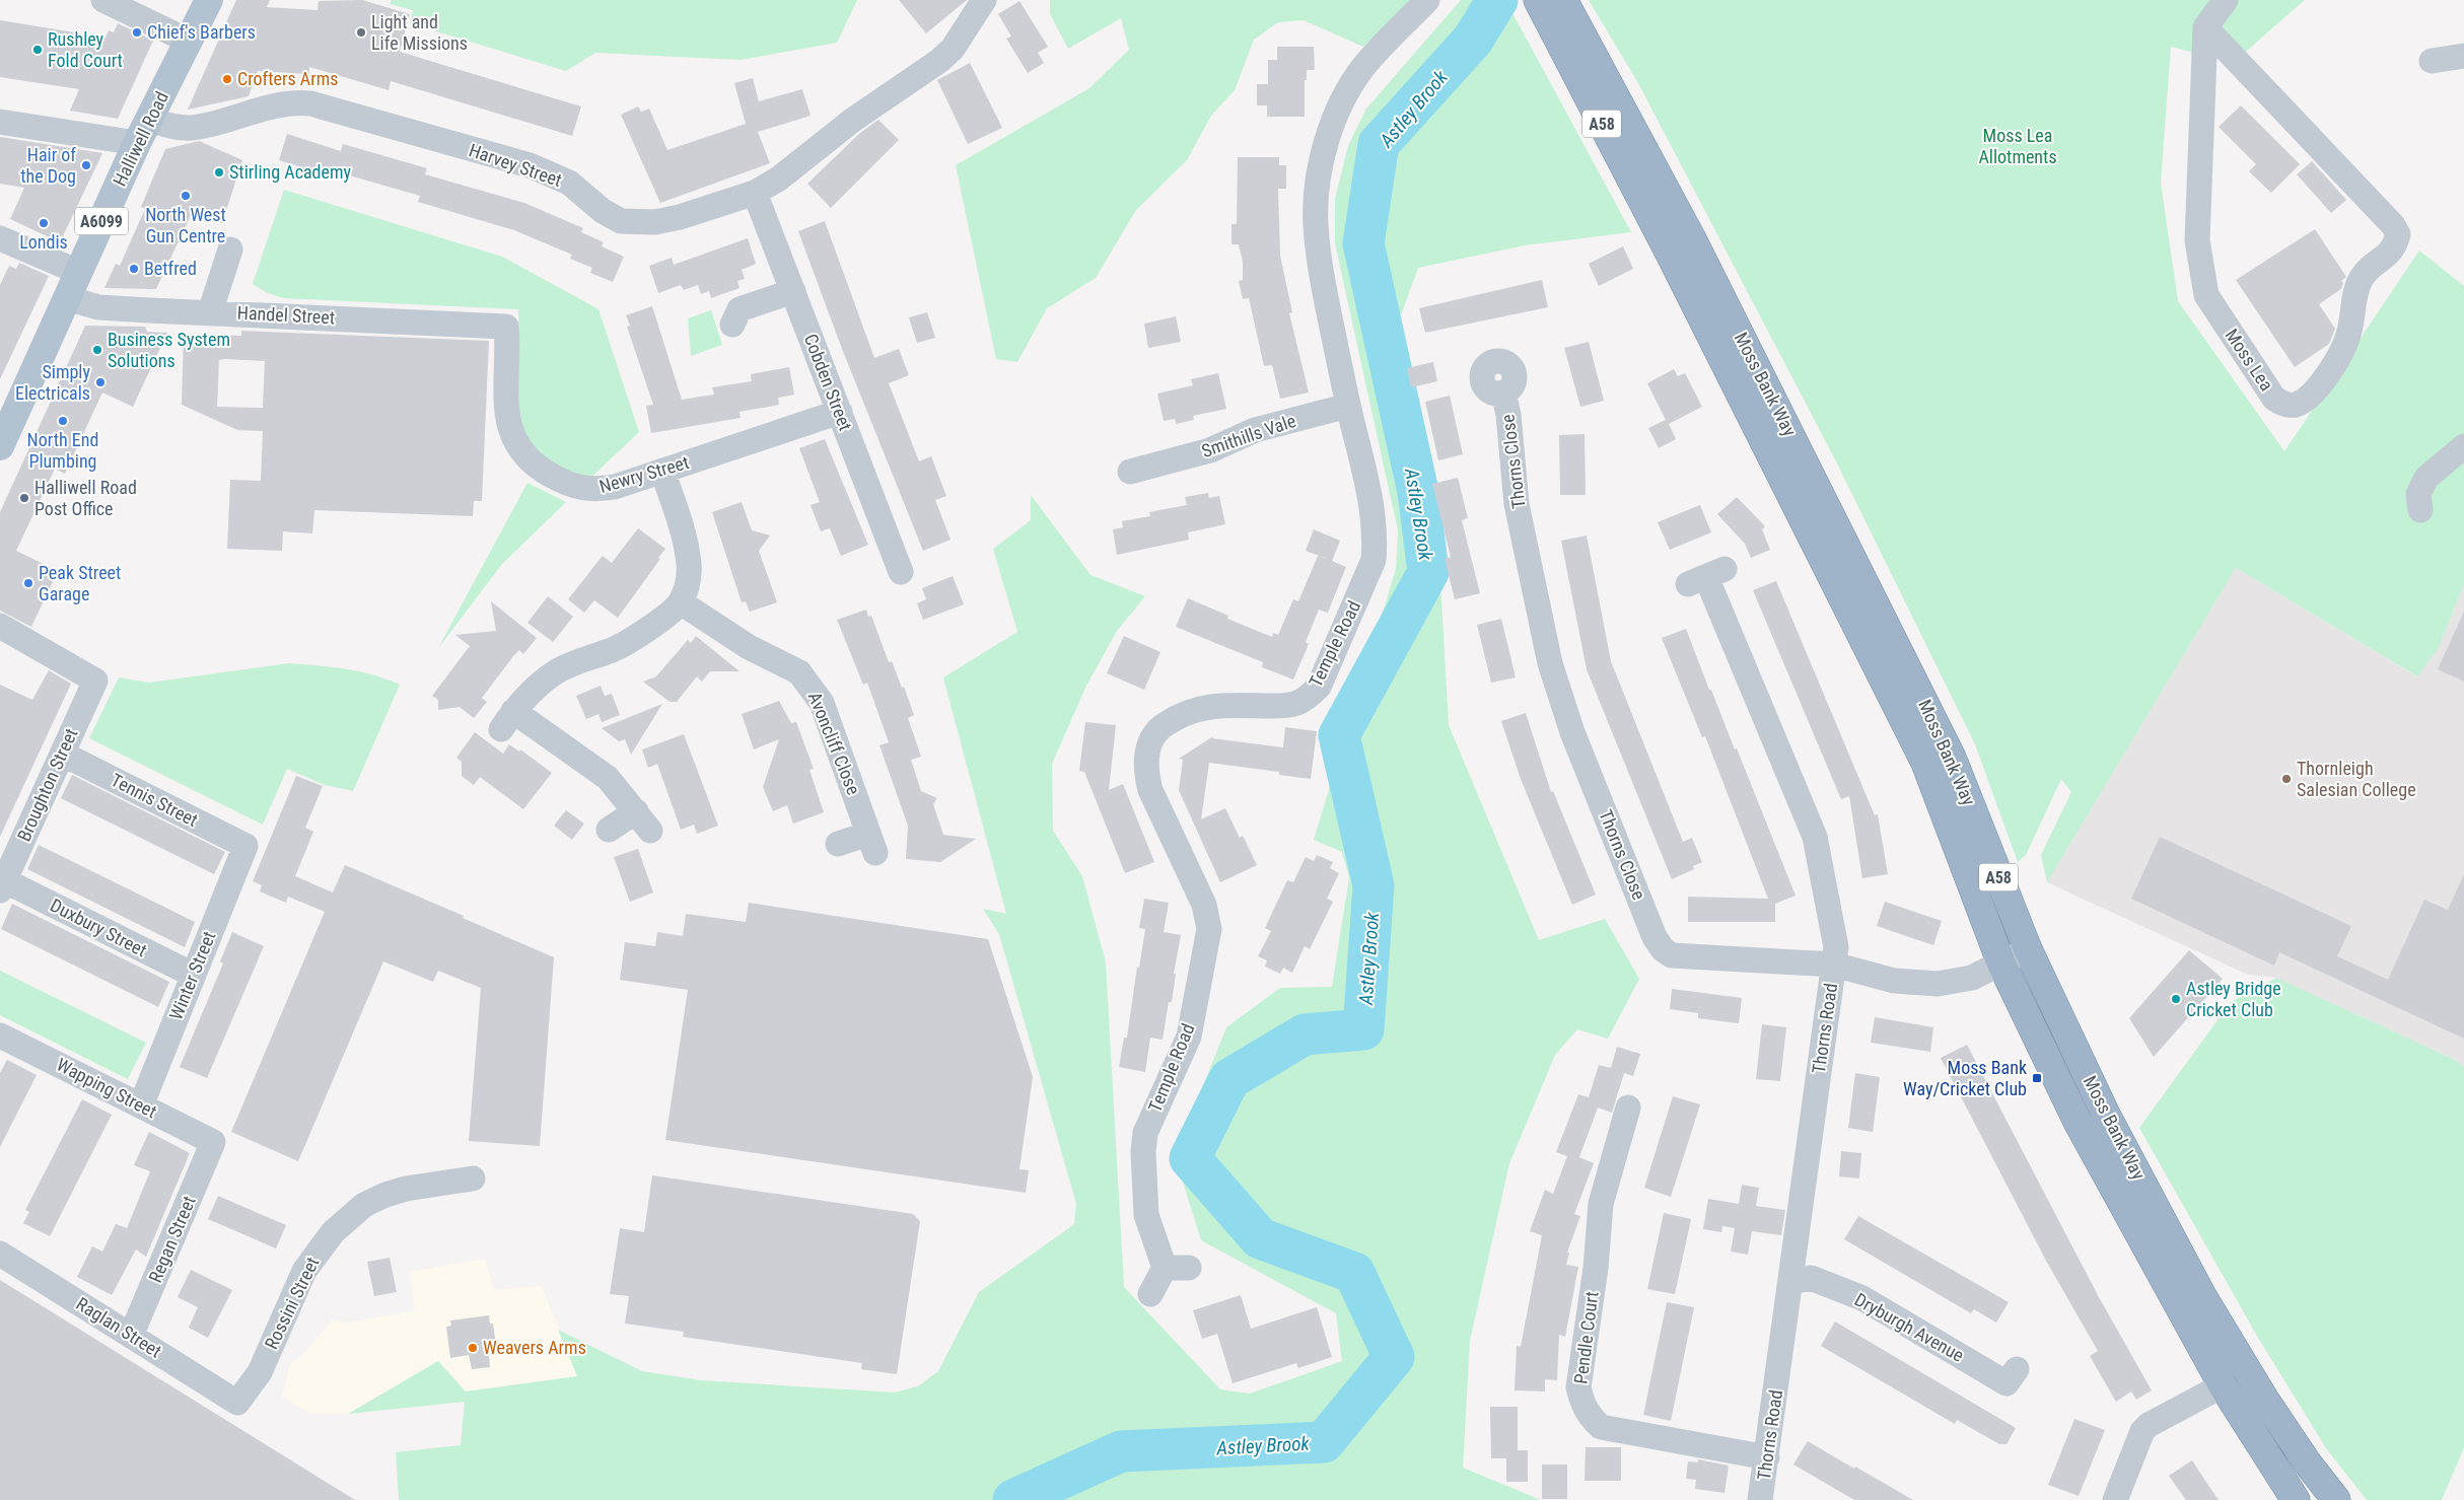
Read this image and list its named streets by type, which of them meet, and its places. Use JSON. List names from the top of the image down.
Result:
{
  "streets": {
    "highway": ["A58", "Moss Bank Way"],
    "main road": ["Halliwell Road", "A6099"],
    "street": [
      "Harvey Street",
      "Handel Street",
      "Moss Lea",
      "Cobden Street",
      "Smithills Vale",
      "Thorns Close",
      "Newry Street",
      "Temple Road",
      "Avoncliff Close",
      "Broughton Street",
      "Tennis Street",
      "Duxbury Street",
      "Winter Street",
      "Thorns Road",
      "Wapping Street",
      "Regan Street",
      "Rossini Street",
      "Raglan Street",
      "Dryburgh Avenue",
      "Pendle Court"
    ]
  },
  "crossings": [
    ["Halliwell Road", "Harvey Street"],
    ["Halliwell Road", "Handel Street"],
    ["Harvey Street", "Cobden Street"],
    ["Handel Street", "Newry Street"],
    ["Cobden Street", "Newry Street"],
    ["Moss Bank Way", "Thorns Close"],
    ["Smithills Vale", "Temple Road"],
    ["Thorns Close", "Thorns Road"],
    ["Broughton Street", "Tennis Street"],
    ["Broughton Street", "Duxbury Street"],
    ["Tennis Street", "Winter Street"],
    ["Duxbury Street", "Winter Street"],
    ["Winter Street", "Wapping Street"],
    ["Thorns Road", "Dryburgh Avenue"],
    ["Thorns Road", "Pendle Court"],
    ["Wapping Street", "Regan Street"],
    ["Regan Street", "Raglan Street"],
    ["Rossini Street", "Raglan Street"]
  ],
  "water": ["Astley Brook"],
  "parks": ["Moss Lea Allotments"],
  "places": {
    "other": [
      "Chief's Barbers",
      "Light and Life Missions",
      "Rushley Fold Court",
      "Crofters Arms",
      "Hair of the Dog",
      "Stirling Academy",
      "North West Gun Centre",
      "Londis",
      "Betfred",
      "Business System Solutions",
      "Simply Electricals",
      "North End Plumbing",
      "Halliwell Road Post Office",
      "Peak Street Garage",
      "Thornleigh Salesian College",
      "Astley Bridge Cricket Club",
      "Weavers Arms"
    ],
    "transit": ["Moss Bank Way/Cricket Club"]
  }
}
